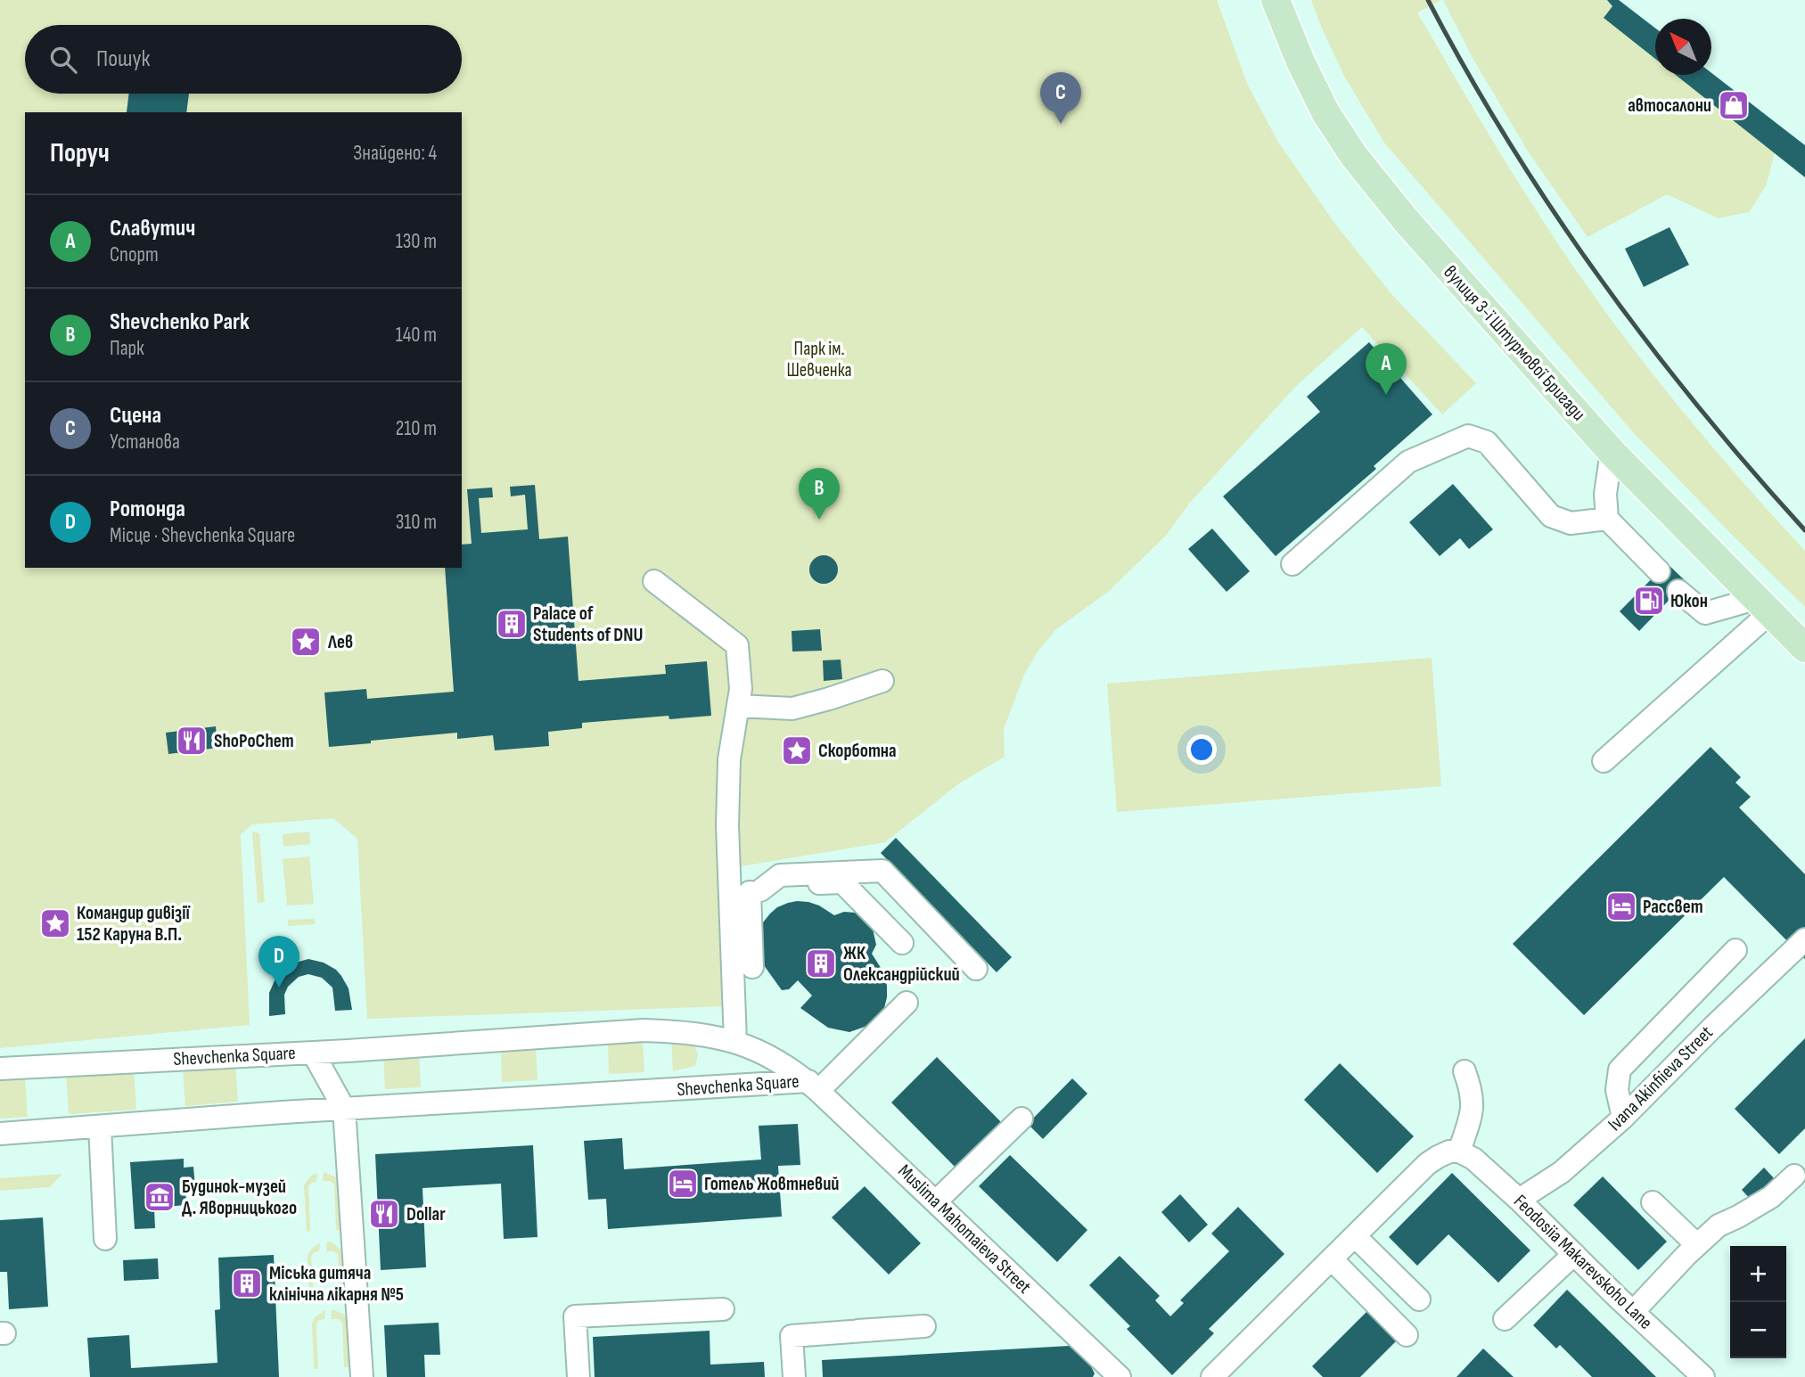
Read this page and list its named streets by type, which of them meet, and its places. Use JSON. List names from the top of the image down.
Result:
{
  "streets": {
    "main road": ["вулиця 3-ї Штурмової Бригади"],
    "street": [
      "Shevchenka Square",
      "Ivana Akinfiieva Street",
      "Muslima Mahomaieva Street",
      "Feodosiia Makarevskoho Lane"
    ]
  },
  "crossings": [
    ["Shevchenka Square", "Muslima Mahomaieva Street"],
    ["Ivana Akinfiieva Street", "Feodosiia Makarevskoho Lane"]
  ],
  "parks": ["Парк iм. Шевченка"],
  "places": {
    "shop": ["автосалони"],
    "fuel station": ["Юкон"],
    "building": ["Palace of Students of DNU", "ЖК Олександрійский", "Міська дитяча клінічна лікарня №5"],
    "place": ["Лев", "Скорботна", "Командир дивізії 152 Каруна В.П."],
    "restaurant": ["ShoPoChem", "Dollar"],
    "hotel": ["Рассвет", "Готель Жовтневий"],
    "museum": ["Будинок-музей Д. Яворницького"]
  },
  "north": "top left",
  "page": {
    "search": "Пошук",
    "pins": [
      "C",
      "A",
      "B",
      "D"
    ],
    "heading": ["Поруч", "Знайдено: 4"],
    "list": [
      {
        "mark": "A",
        "name": "Славутич",
        "note": "Спорт",
        "value": "130 m"
      },
      {
        "mark": "B",
        "name": "Shevchenko Park",
        "note": "Парк",
        "value": "140 m"
      },
      {
        "mark": "C",
        "name": "Сцена",
        "note": "Установа",
        "value": "210 m"
      },
      {
        "mark": "D",
        "name": "Ротонда",
        "note": "Місце · Shevchenka Square",
        "value": "310 m"
      }
    ],
    "map_buttons": ["+", "−"]
  }
}
